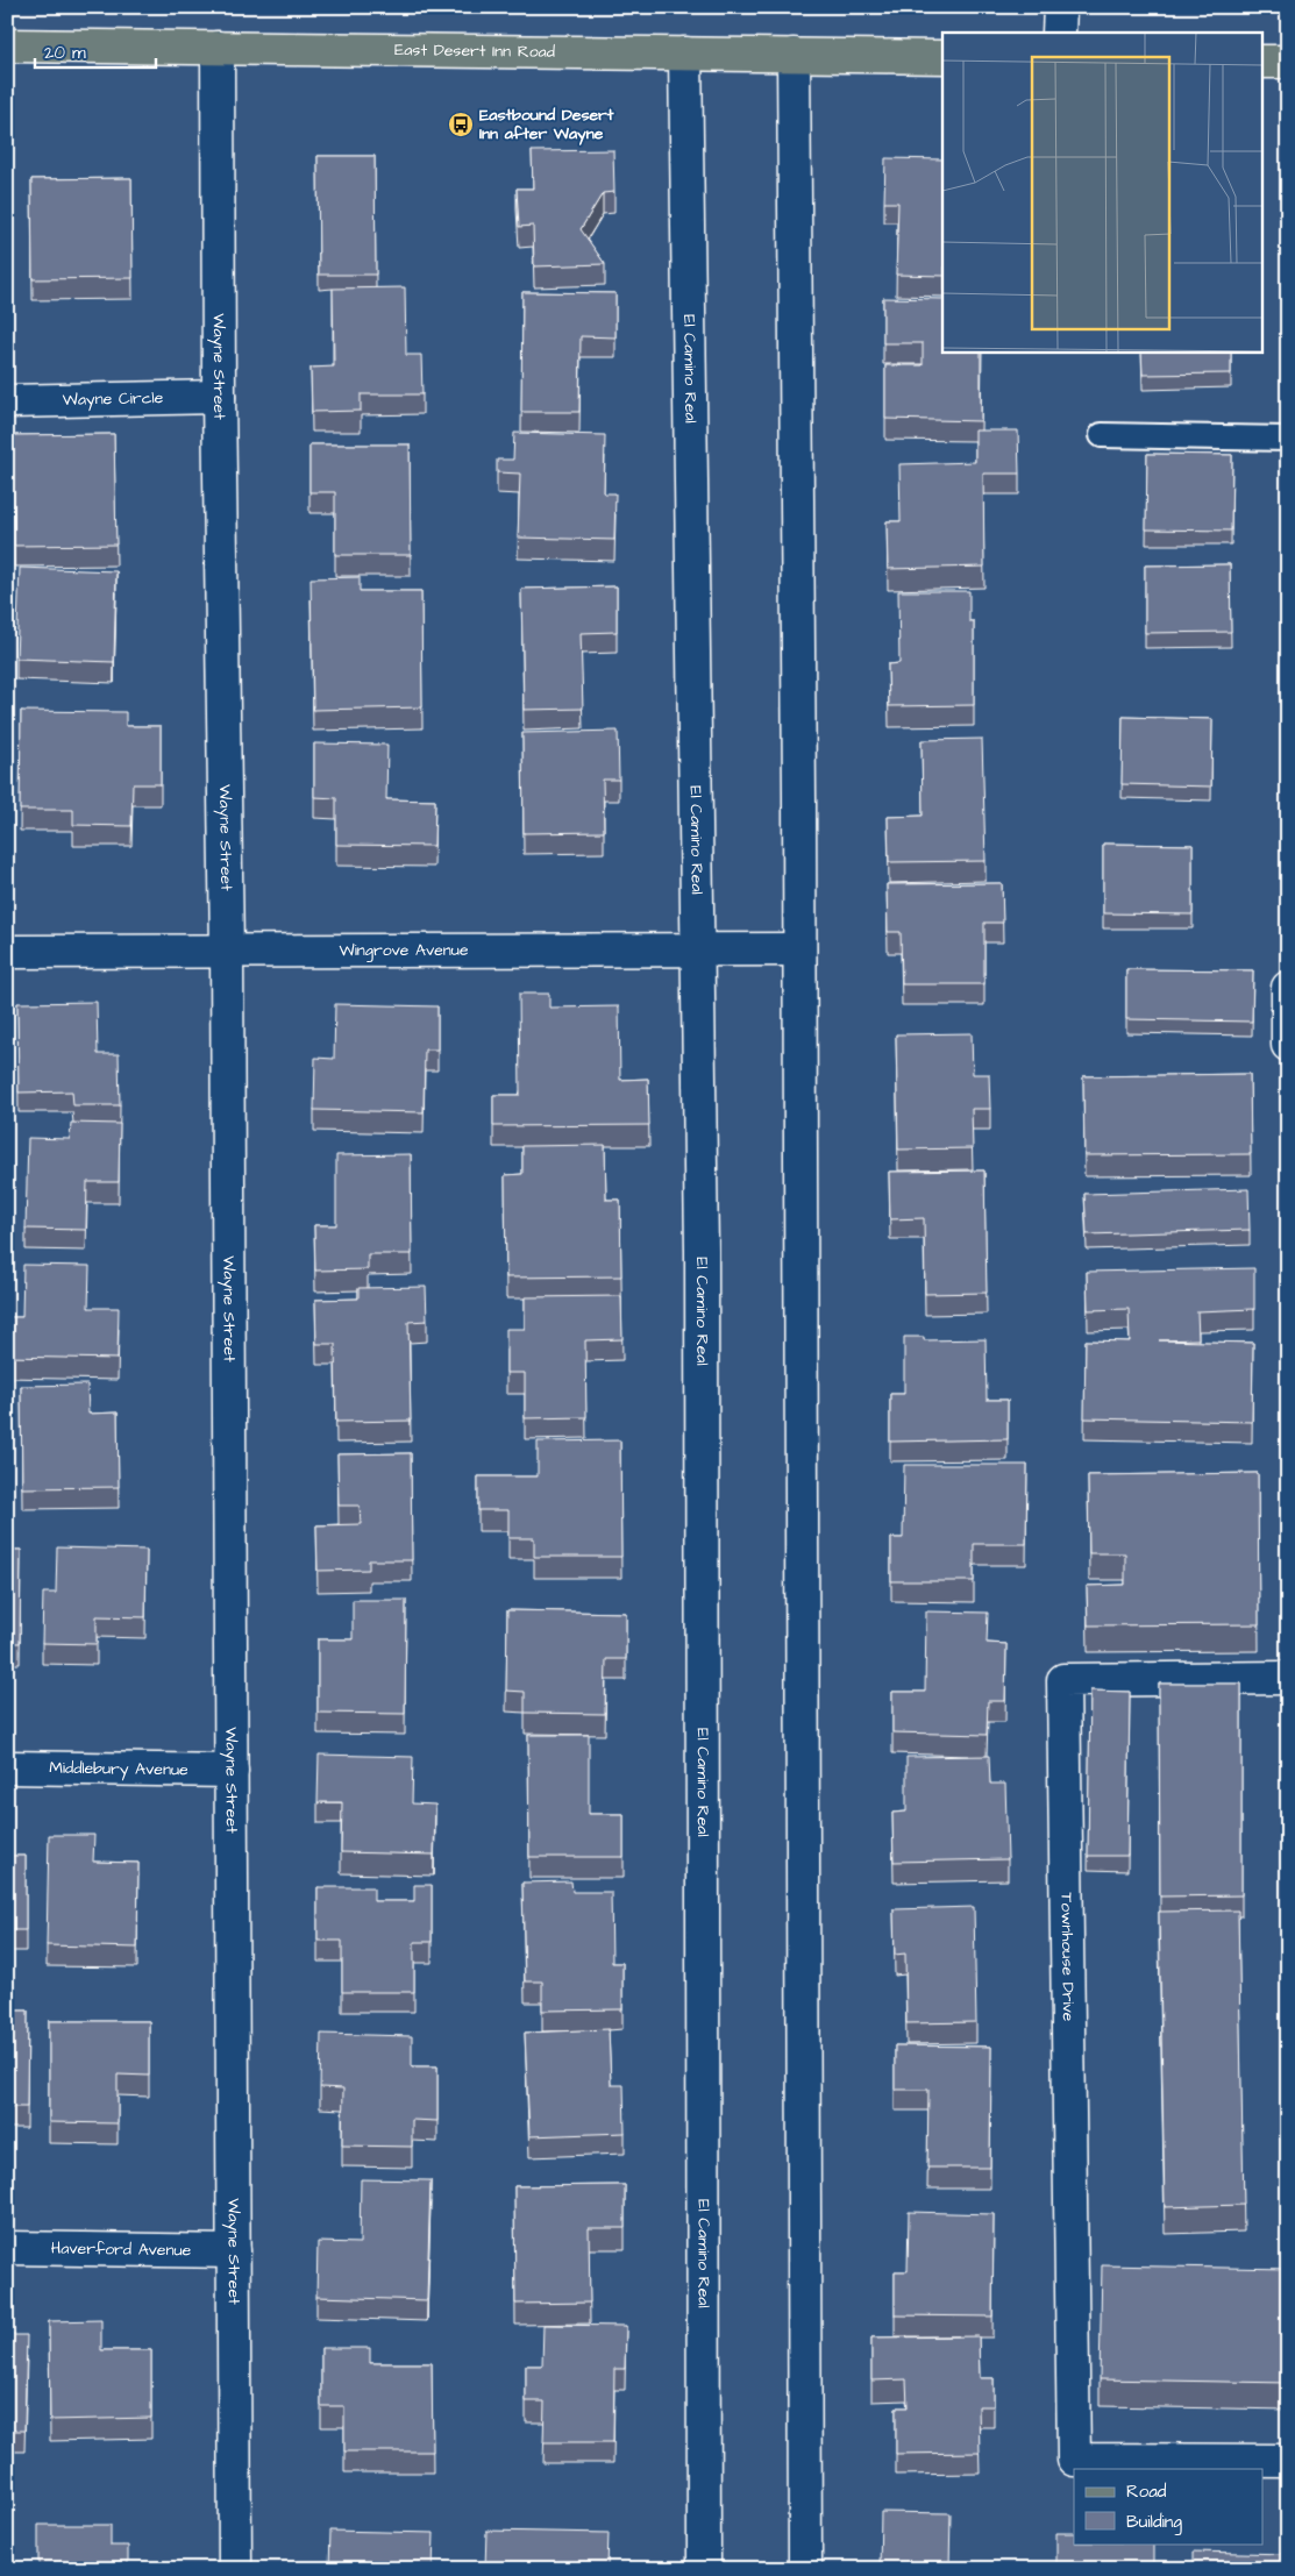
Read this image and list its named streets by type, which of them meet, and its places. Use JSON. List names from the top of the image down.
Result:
{
  "streets": {
    "main road": ["East Desert Inn Road"],
    "street": [
      "Wayne Street",
      "El Camino Real",
      "Wayne Circle",
      "Wingrove Avenue",
      "Middlebury Avenue",
      "Townhouse Drive",
      "Haverford Avenue"
    ]
  },
  "crossings": [
    ["East Desert Inn Road", "Wayne Street"],
    ["East Desert Inn Road", "El Camino Real"],
    ["Wayne Street", "Wayne Circle"],
    ["Wayne Street", "Wingrove Avenue"],
    ["Wayne Street", "Middlebury Avenue"],
    ["Wayne Street", "Haverford Avenue"],
    ["El Camino Real", "Wingrove Avenue"]
  ],
  "places": {
    "bus stop": ["Eastbound Desert Inn after Wayne"]
  },
  "legend": ["Road", "Building"],
  "scale_bar": "20 m"
}
